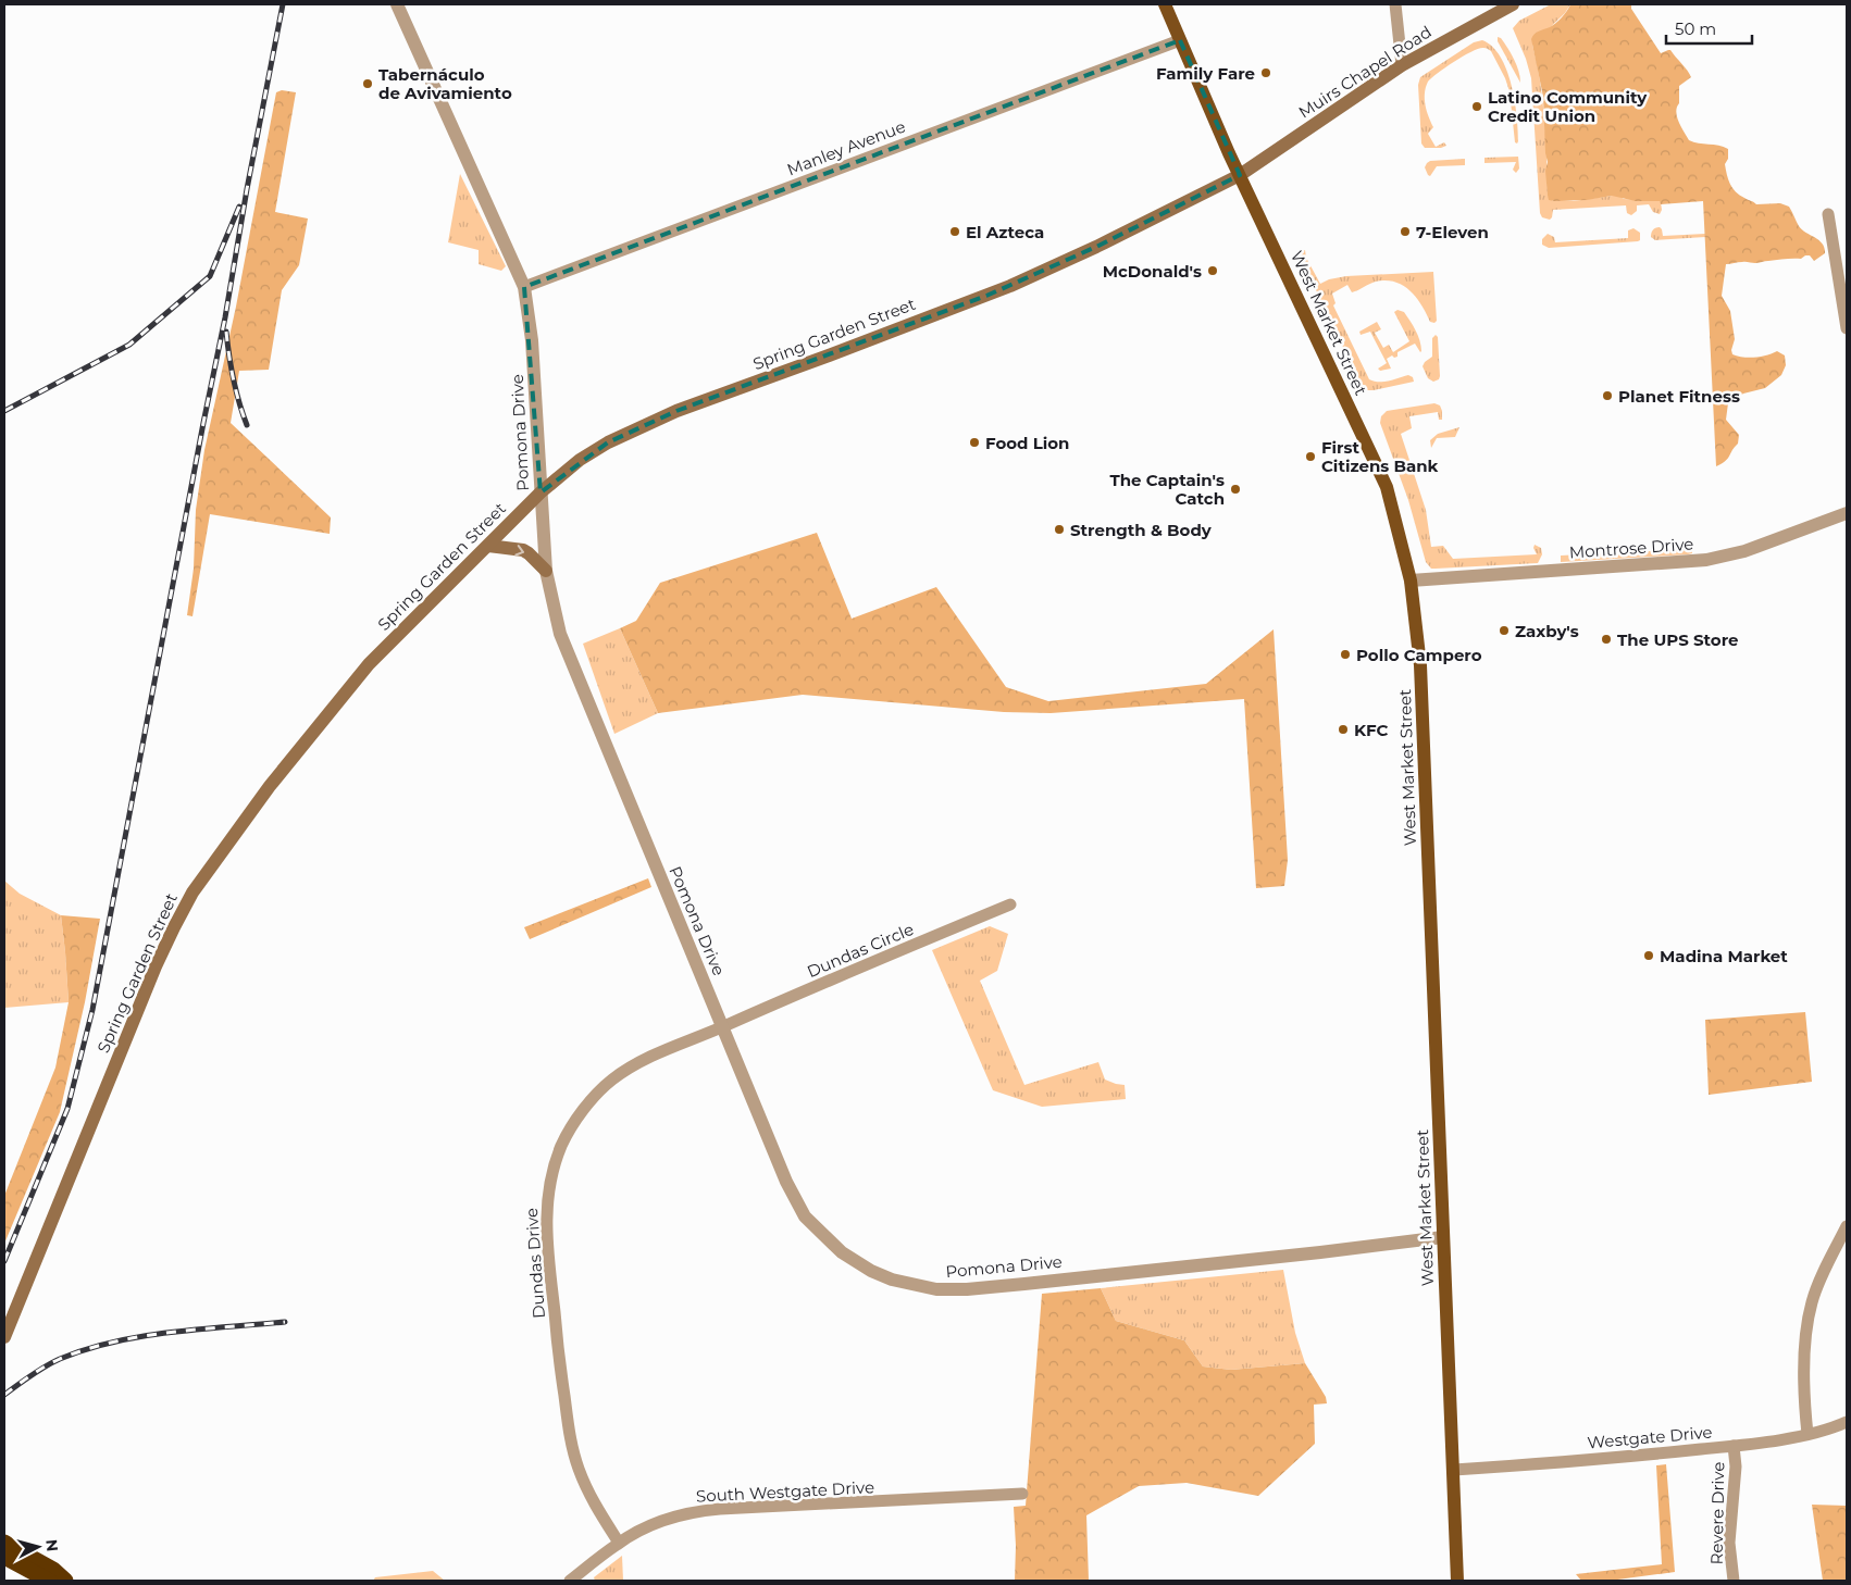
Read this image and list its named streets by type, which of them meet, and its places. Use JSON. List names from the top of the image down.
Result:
{
  "streets": {
    "main road": ["Muirs Chapel Road", "West Market Street", "Spring Garden Street"],
    "street": [
      "Manley Avenue",
      "Pomona Drive",
      "Montrose Drive",
      "Dundas Circle",
      "Dundas Drive",
      "Westgate Drive",
      "South Westgate Drive",
      "Revere Drive"
    ]
  },
  "crossings": [
    ["Muirs Chapel Road", "West Market Street"],
    ["Muirs Chapel Road", "Spring Garden Street"],
    ["Manley Avenue", "West Market Street"],
    ["Manley Avenue", "Pomona Drive"],
    ["West Market Street", "Spring Garden Street"],
    ["West Market Street", "Pomona Drive"],
    ["West Market Street", "Montrose Drive"],
    ["West Market Street", "Westgate Drive"],
    ["Spring Garden Street", "Pomona Drive"],
    ["Pomona Drive", "Dundas Circle"],
    ["Pomona Drive", "Dundas Drive"],
    ["Dundas Circle", "Dundas Drive"],
    ["Dundas Drive", "South Westgate Drive"],
    ["Westgate Drive", "Revere Drive"]
  ],
  "places": [
    "Family Fare",
    "Tabernáculo de Avivamiento",
    "Latino Community Credit Union",
    "El Azteca",
    "7-Eleven",
    "McDonald's",
    "Planet Fitness",
    "Food Lion",
    "First Citizens Bank",
    "The Captain's Catch",
    "Strength & Body",
    "Zaxby's",
    "The UPS Store",
    "Pollo Campero",
    "KFC",
    "Madina Market"
  ],
  "scale_bar": "50 m",
  "north": "right"
}
